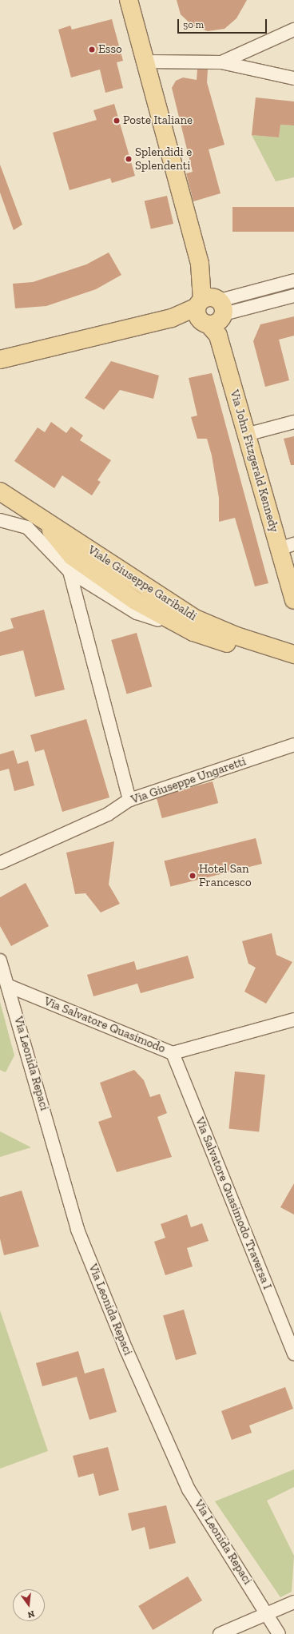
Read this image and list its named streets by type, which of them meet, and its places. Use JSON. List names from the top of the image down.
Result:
{
  "streets": {
    "main road": ["Via John Fitzgerald Kennedy", "Viale Giuseppe Garibaldi"],
    "street": [
      "Via Giuseppe Ungaretti",
      "Via Salvatore Quasimodo",
      "Via Leonida Repaci",
      "Via Salvatore Quasimodo Traversa I"
    ]
  },
  "crossings": [
    ["Via Salvatore Quasimodo", "Via Leonida Repaci"],
    ["Via Salvatore Quasimodo", "Via Salvatore Quasimodo Traversa I"]
  ],
  "places": [
    "Esso",
    "Poste Italiane",
    "Splendidi e Splendenti",
    "Hotel San Francesco"
  ],
  "scale_bar": "50 m",
  "north": "bottom"
}
